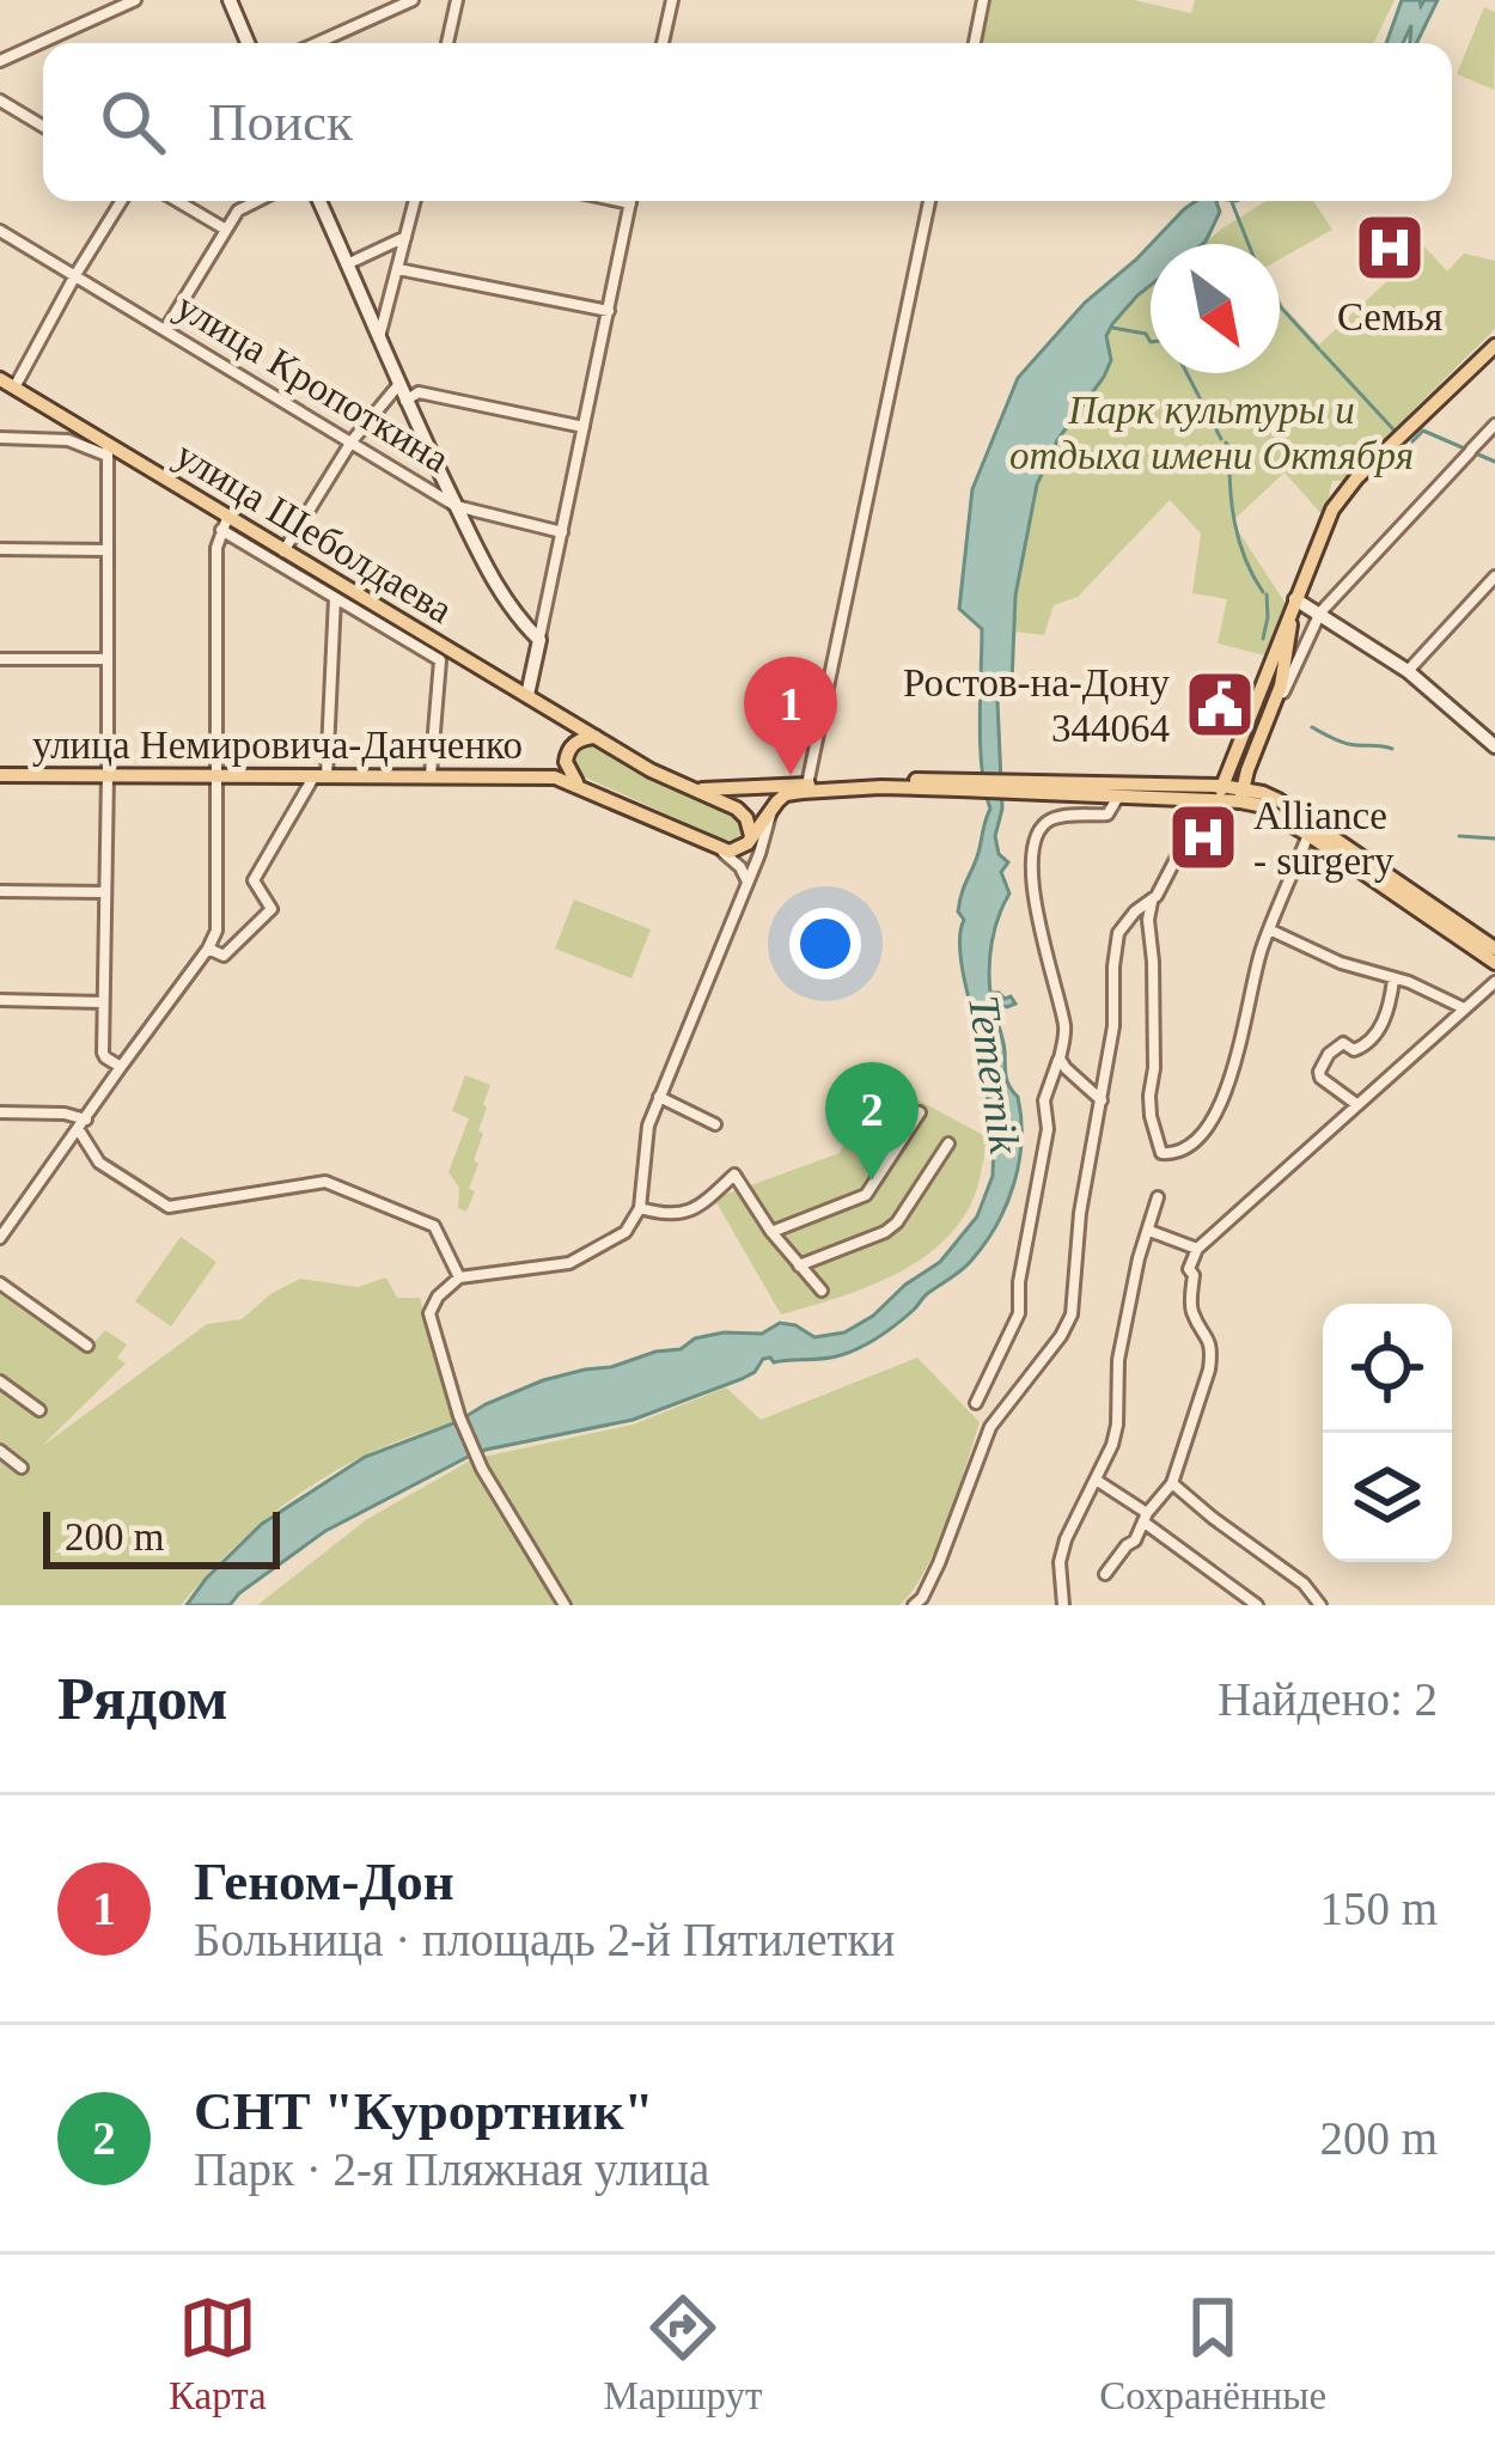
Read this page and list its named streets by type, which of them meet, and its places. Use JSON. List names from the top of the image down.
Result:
{
  "streets": {
    "main road": ["улица Шеболдаева", "улица Немировича-Данченко"],
    "street": ["улица Кропоткина"]
  },
  "water": ["Temernik"],
  "parks": ["Парк культуры и отдыха имени Октября"],
  "places": {
    "hospital": ["Семья", "Alliance - surgery"],
    "public building": ["Ростов-на-Дону 344064"]
  },
  "scale_bar": "200 m",
  "north": "bottom right",
  "page": {
    "search": "Поиск",
    "pins": ["1", "2"],
    "scale": "200 m",
    "heading": ["Рядом", "Найдено: 2"],
    "list": [
      {
        "mark": "1",
        "name": "Геном-Дон",
        "note": "Больница · площадь 2-й Пятилетки",
        "value": "150 m"
      },
      {
        "mark": "2",
        "name": "СНТ \"Курортник\"",
        "note": "Парк · 2-я Пляжная улица",
        "value": "200 m"
      }
    ],
    "nav": ["Карта", "Маршрут", "Сохранённые"]
  }
}
